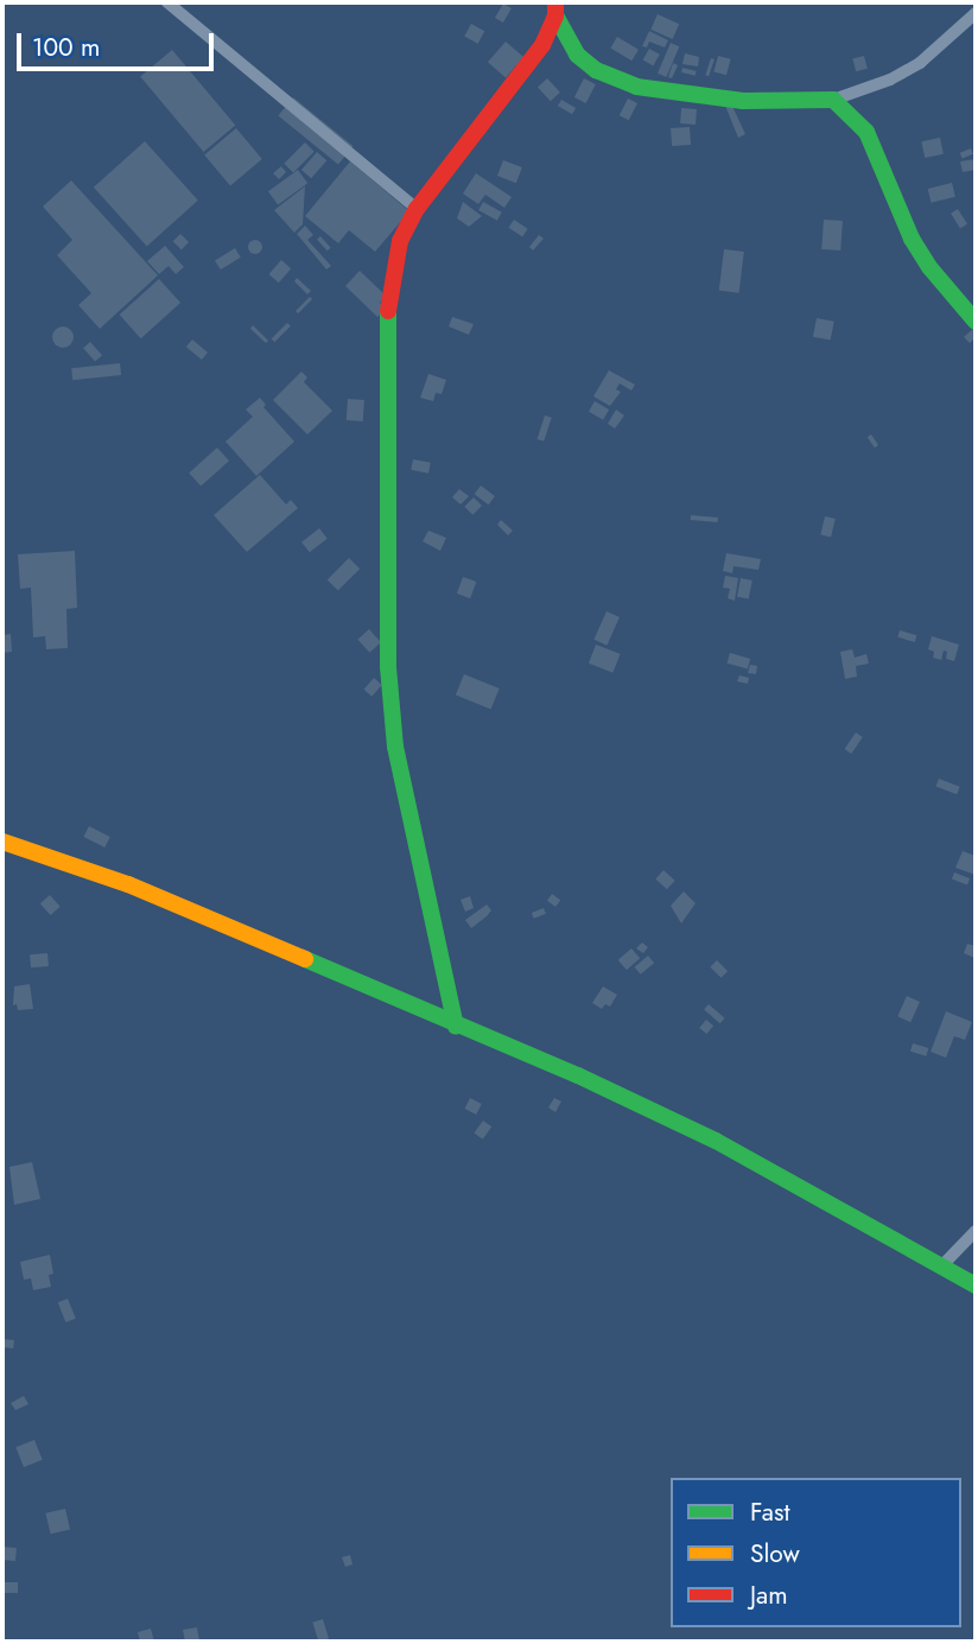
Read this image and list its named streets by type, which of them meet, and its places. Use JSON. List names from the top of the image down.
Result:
{
  "legend": ["Fast", "Slow", "Jam"],
  "scale_bar": "100 m"
}
